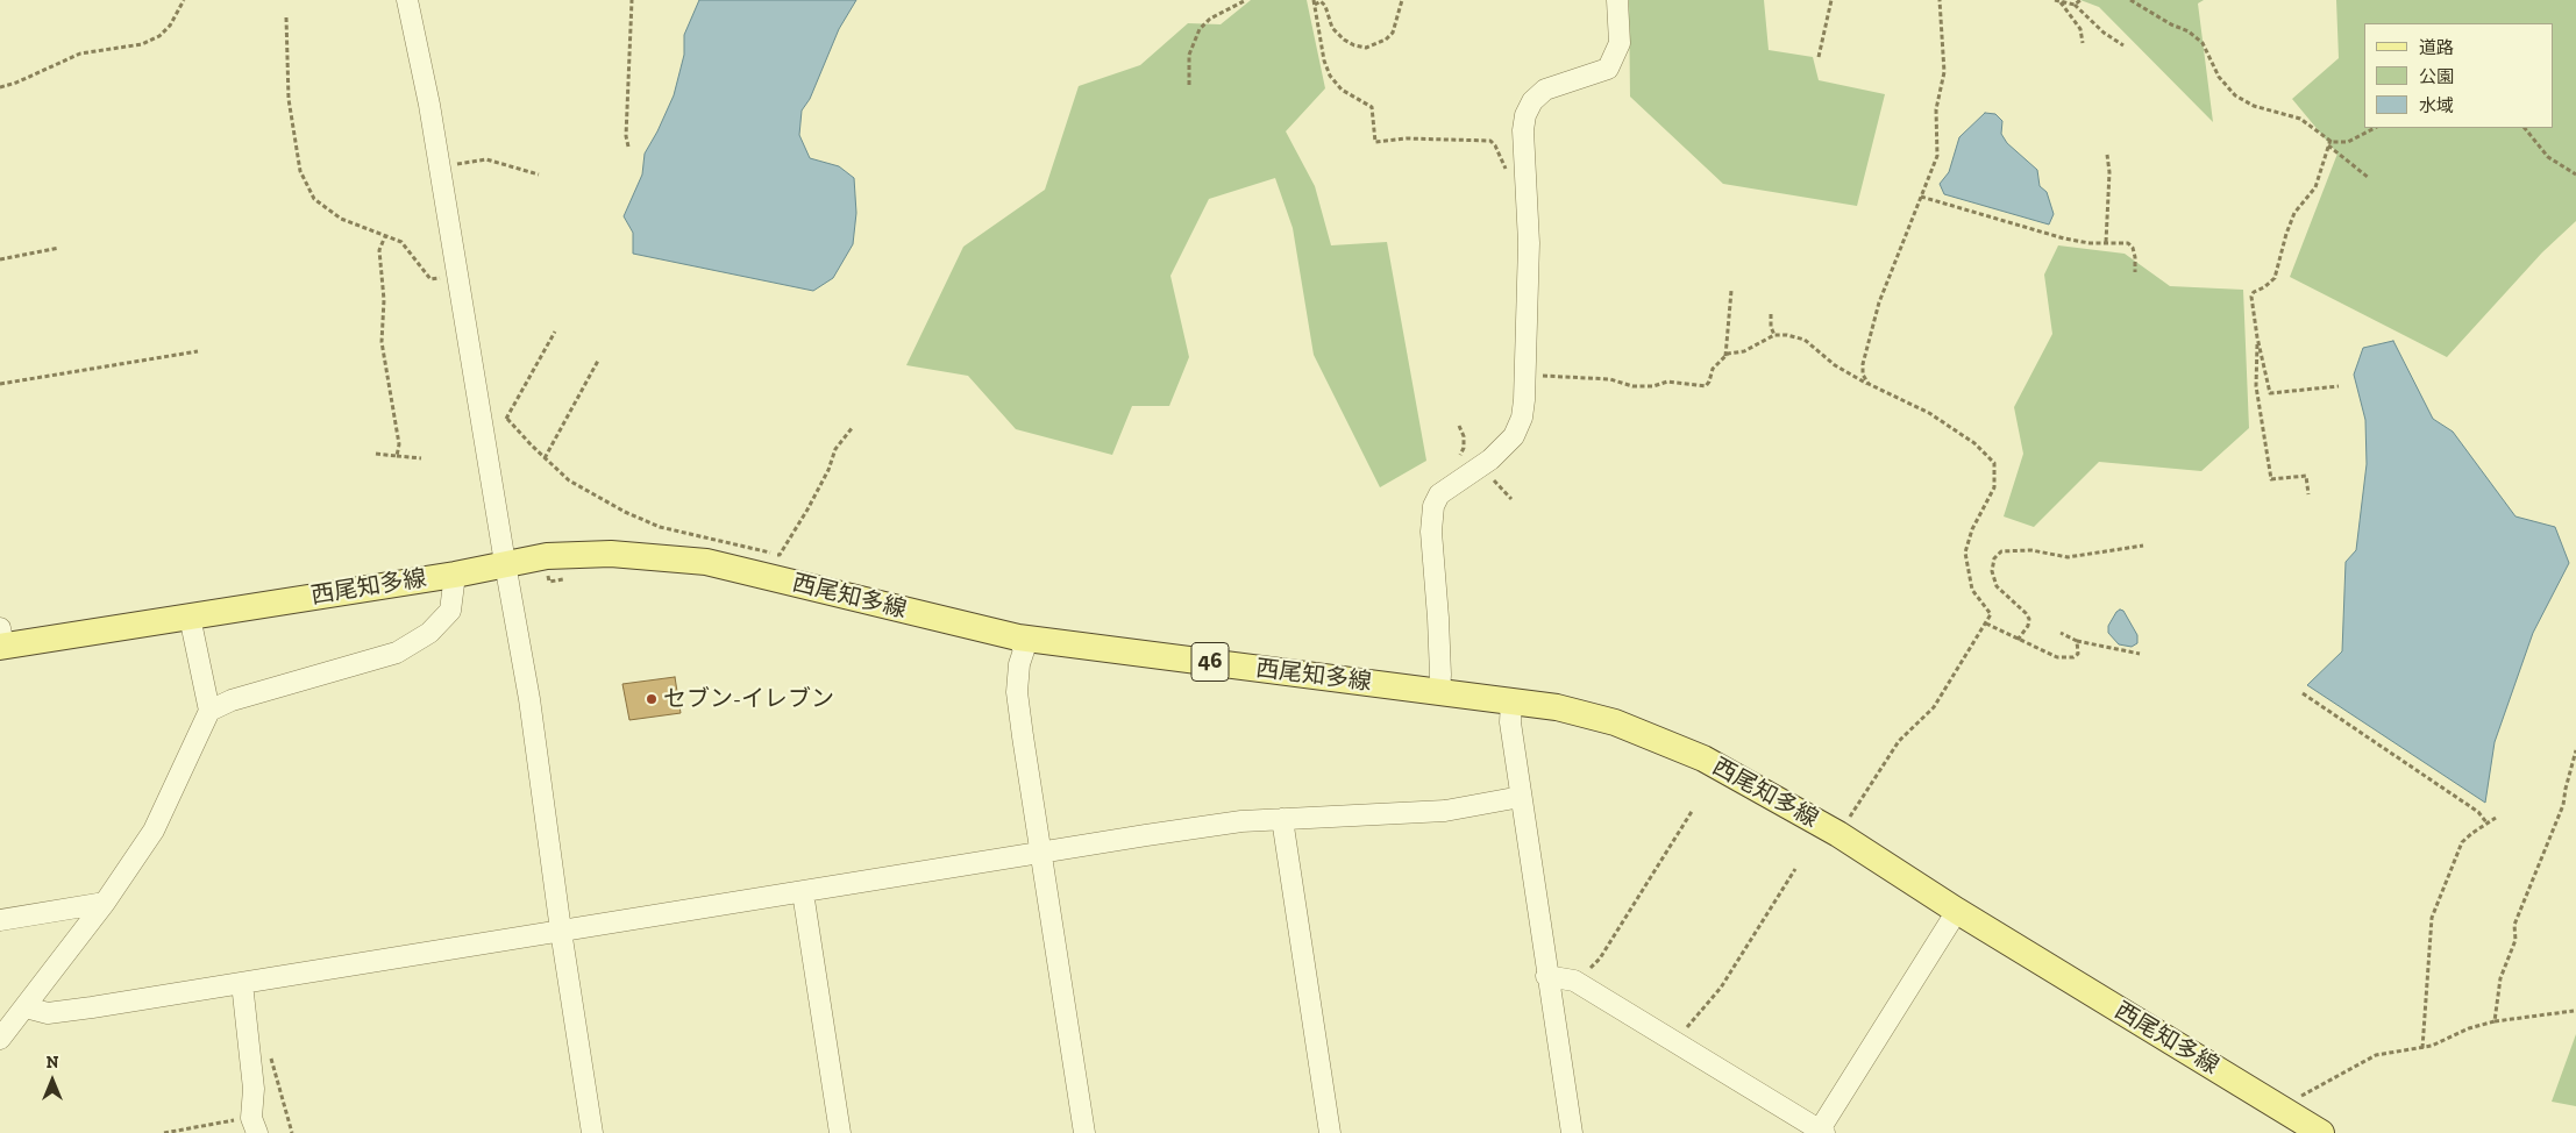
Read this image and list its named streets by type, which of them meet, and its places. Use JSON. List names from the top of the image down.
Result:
{
  "streets": {
    "main road": ["西尾知多線", "46"]
  },
  "places": ["セブン-イレブン"],
  "legend": ["道路", "公園", "水域"],
  "north": "top"
}
